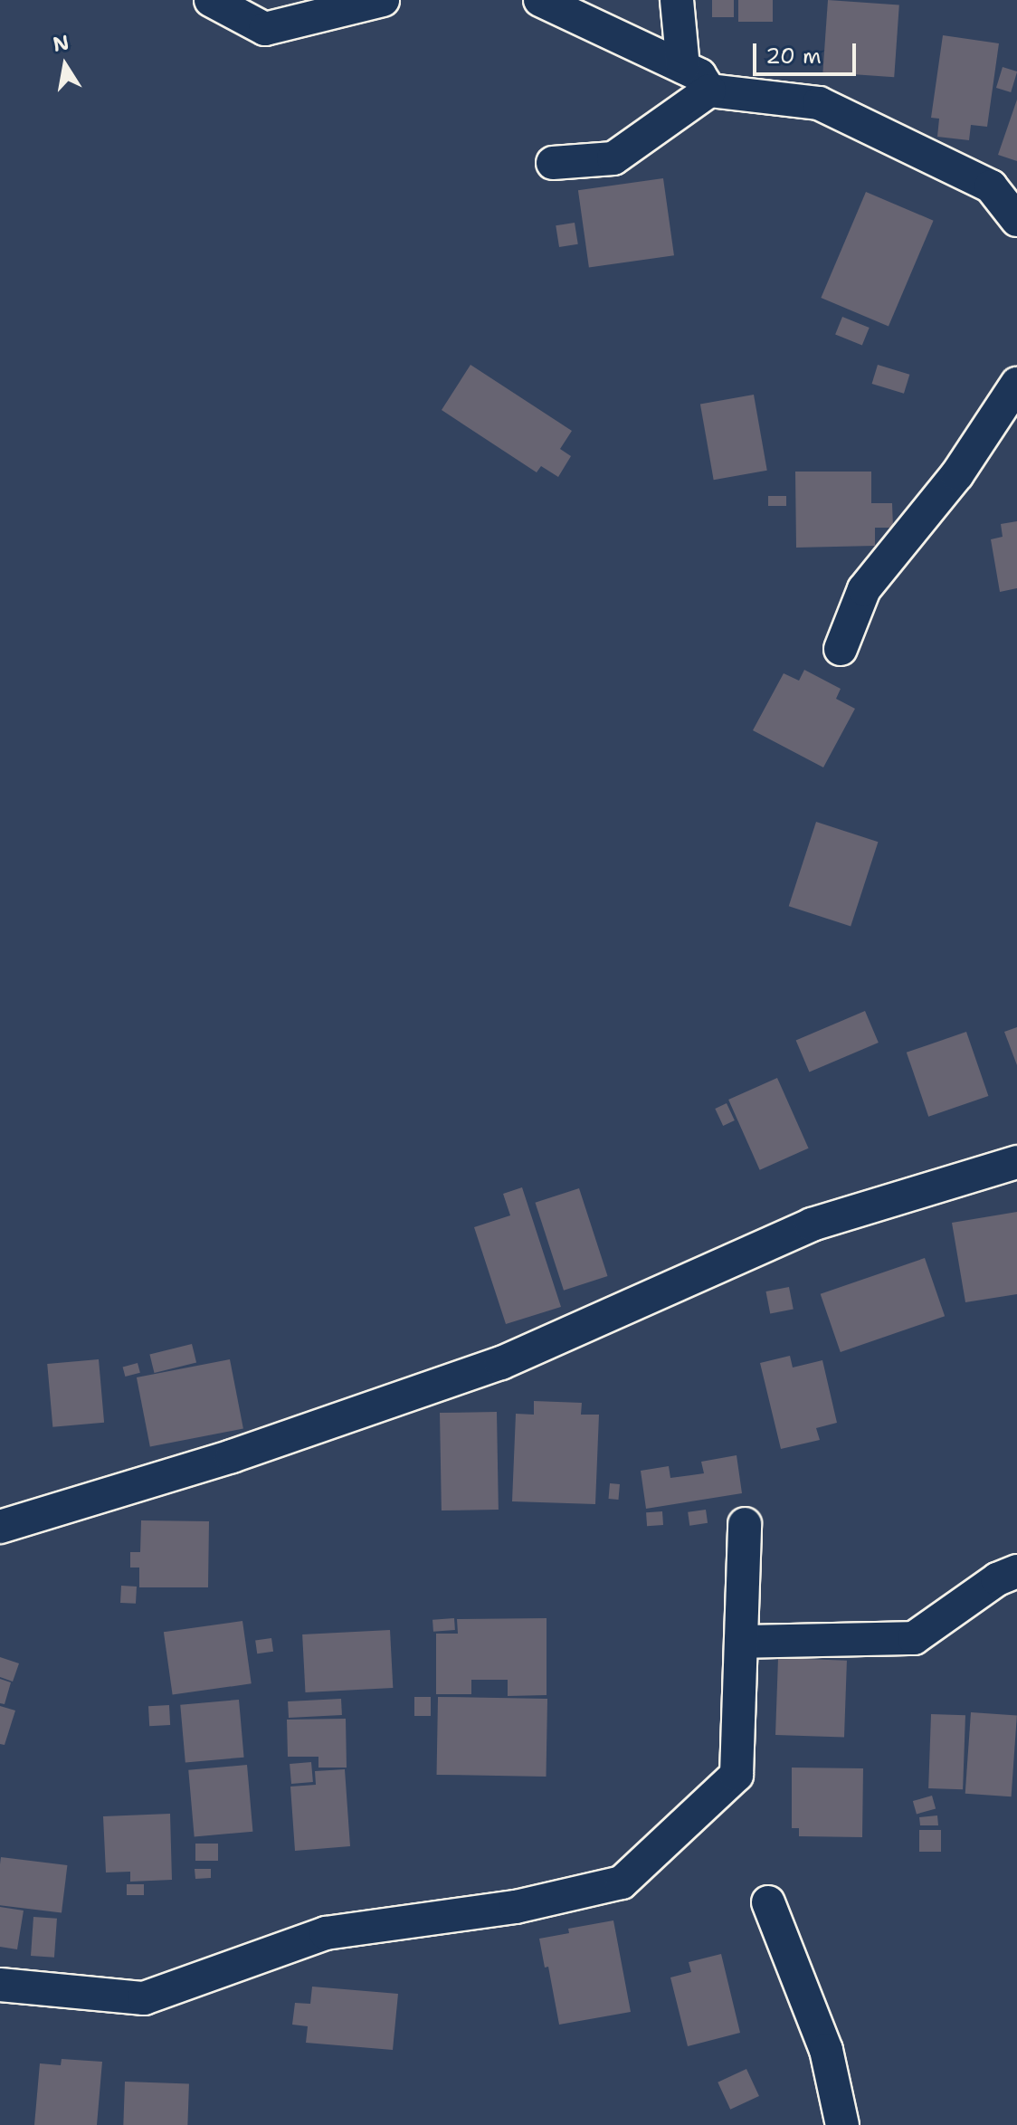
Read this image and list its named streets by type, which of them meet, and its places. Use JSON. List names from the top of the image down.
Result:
{
  "scale_bar": "20 m",
  "north": "top"
}
